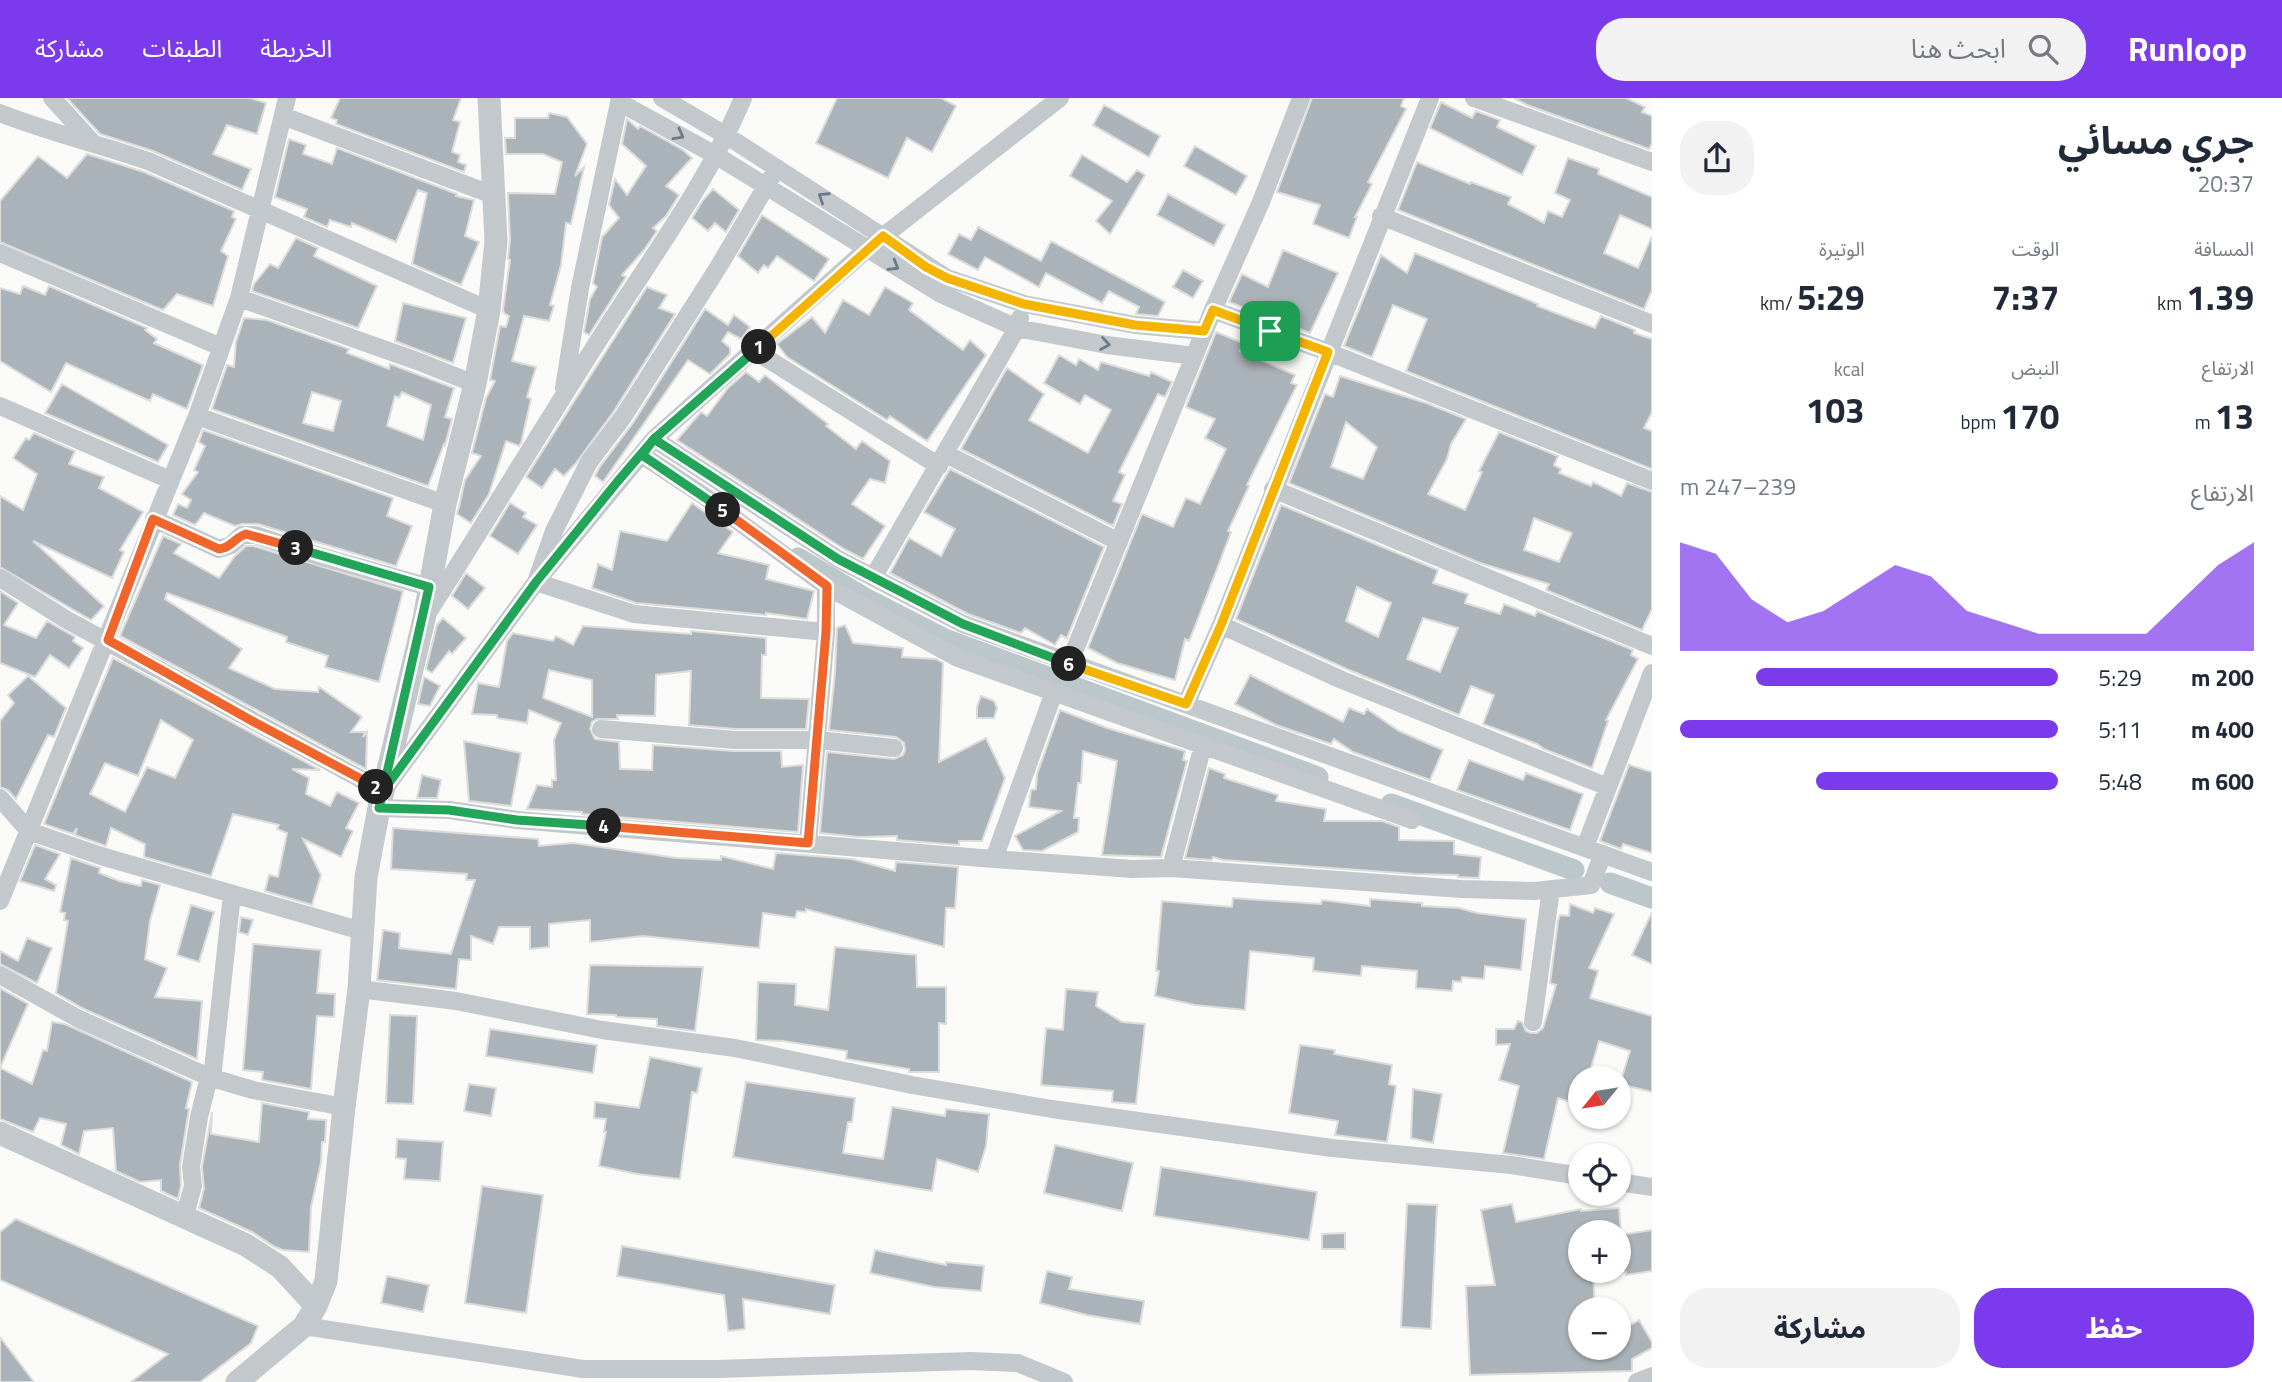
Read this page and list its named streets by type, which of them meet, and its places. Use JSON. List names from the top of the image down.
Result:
{
  "north": "bottom left",
  "page": {
    "header": "Runloop",
    "search": "ابحث هنا",
    "nav": ["الخريطة", "الطبقات", "مشاركة"],
    "heading": ["جري مسائي", "20:37"],
    "stats": [
      ["المسافة", "1.39 km"],
      ["الوقت", "7:37"],
      ["الوتيرة", "5:29 /km"],
      ["الارتفاع", "13 m"],
      ["النبض", "170 bpm"],
      ["kcal", "103"]
    ],
    "pins": [
      "1",
      "5",
      "3",
      "6",
      "2",
      "4"
    ],
    "chart": ["الارتفاع", "239–247 m"],
    "list": [
      {
        "name": "200 m",
        "note": "5:29"
      },
      {
        "name": "400 m",
        "note": "5:11"
      },
      {
        "name": "600 m",
        "note": "5:48"
      }
    ],
    "map_buttons": ["+", "−"],
    "buttons": ["حفظ", "مشاركة"]
  }
}
